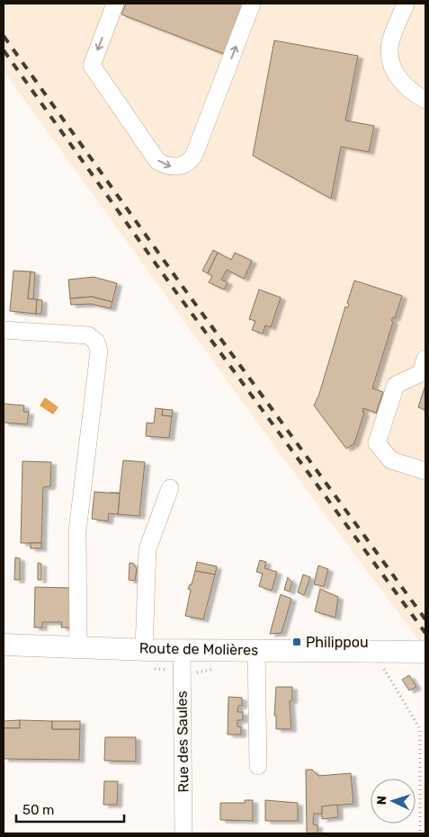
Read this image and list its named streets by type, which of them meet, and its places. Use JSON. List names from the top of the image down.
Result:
{
  "streets": {
    "main road": ["Route de Molières"],
    "street": ["Rue des Saules"]
  },
  "crossings": [
    ["Route de Molières", "Rue des Saules"]
  ],
  "places": {
    "transit": ["Philippou"]
  },
  "scale_bar": "50 m",
  "north": "left"
}
